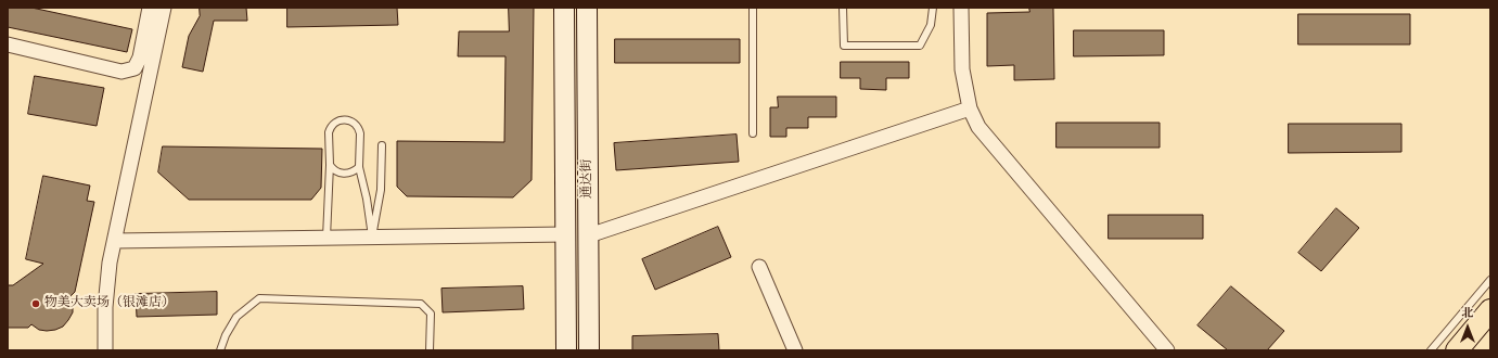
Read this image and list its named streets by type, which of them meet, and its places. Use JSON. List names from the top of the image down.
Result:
{
  "streets": {
    "main road": ["通达街"]
  },
  "places": ["物美大卖场（银滩店）"],
  "north": "top"
}
